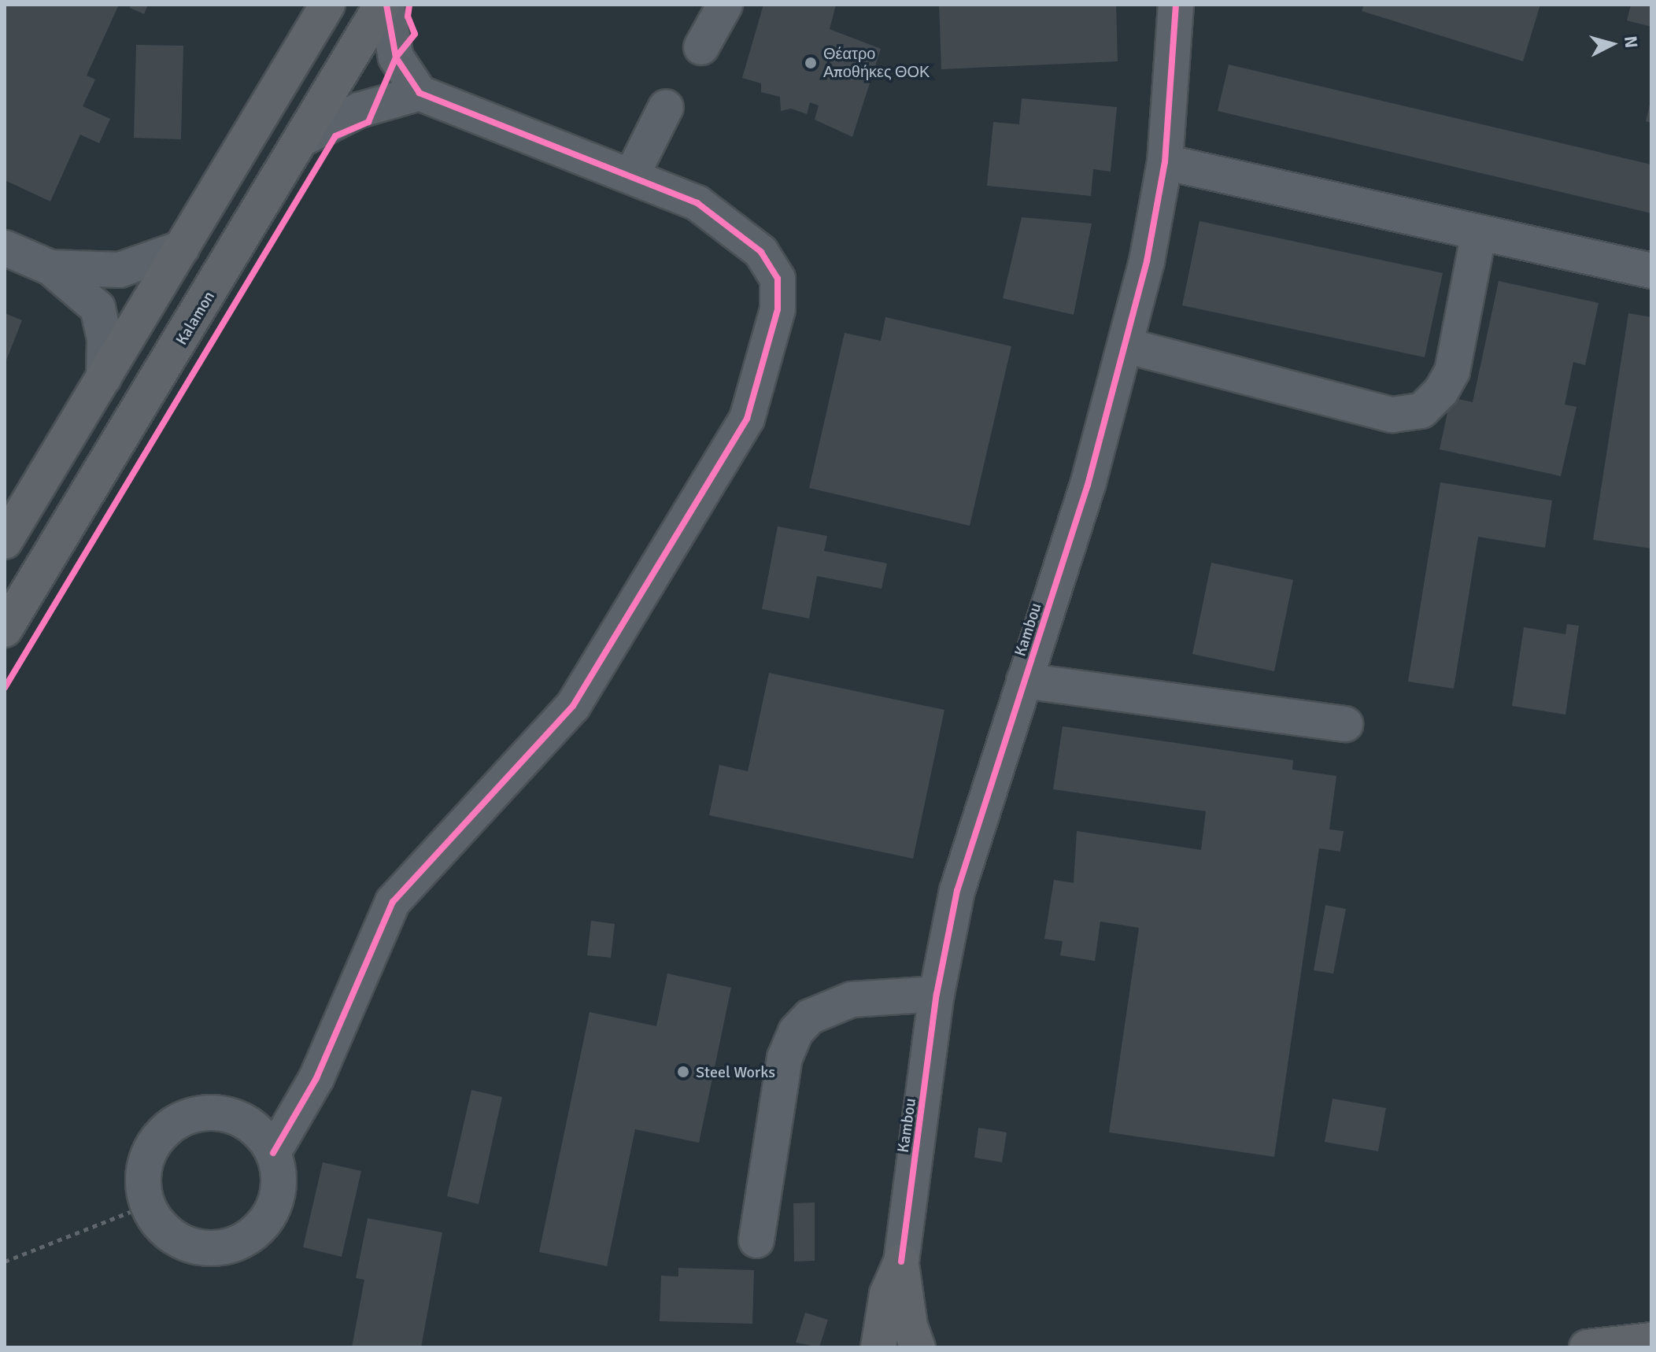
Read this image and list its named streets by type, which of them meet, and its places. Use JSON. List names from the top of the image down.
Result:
{
  "streets": {
    "main road": ["Kalamon"],
    "street": ["Kambou"]
  },
  "places": ["Θέατρο Αποθήκες ΘΟΚ", "Steel Works"],
  "north": "right"
}
